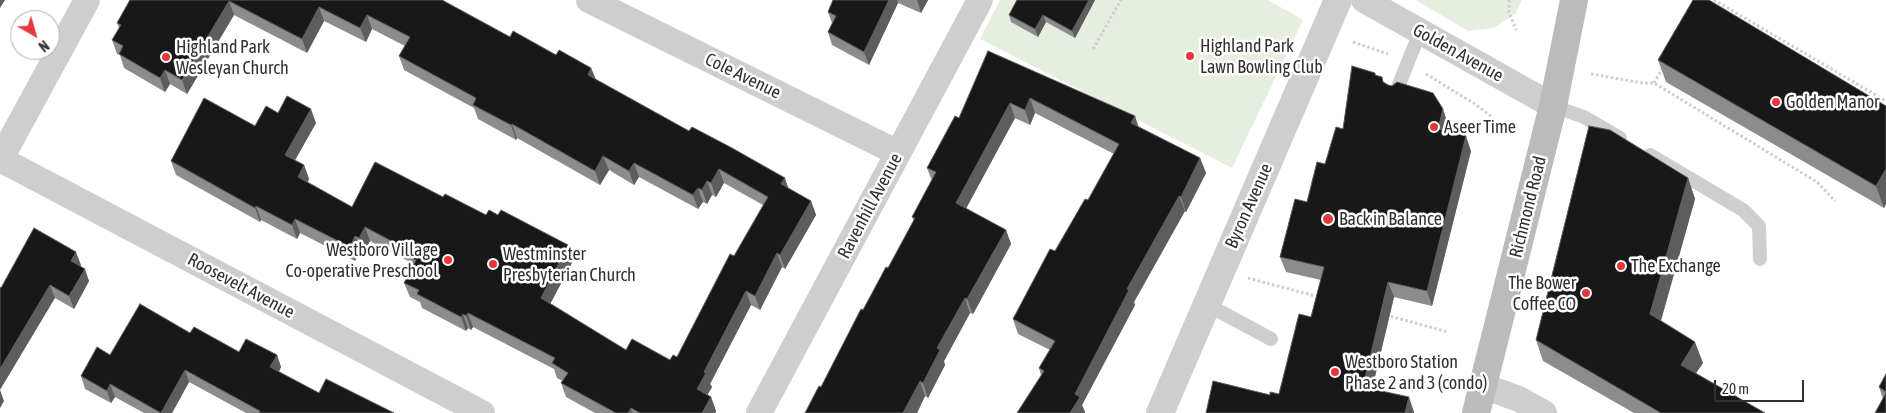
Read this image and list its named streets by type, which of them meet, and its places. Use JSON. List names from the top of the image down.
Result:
{
  "streets": {
    "main road": ["Richmond Road"],
    "street": [
      "Golden Avenue",
      "Cole Avenue",
      "Ravenhill Avenue",
      "Byron Avenue",
      "Roosevelt Avenue"
    ]
  },
  "crossings": [
    ["Golden Avenue", "Richmond Road"],
    ["Cole Avenue", "Ravenhill Avenue"]
  ],
  "places": [
    "Highland Park Lawn Bowling Club",
    "Highland Park Wesleyan Church",
    "Golden Manor",
    "Aseer Time",
    "Back in Balance",
    "Westboro Village Co-operative Preschool",
    "Westminster Presbyterian Church",
    "The Exchange",
    "The Bower Coffee CO",
    "Westboro Station Phase 2 and 3 (condo)"
  ],
  "scale_bar": "20 m",
  "north": "bottom right"
}
